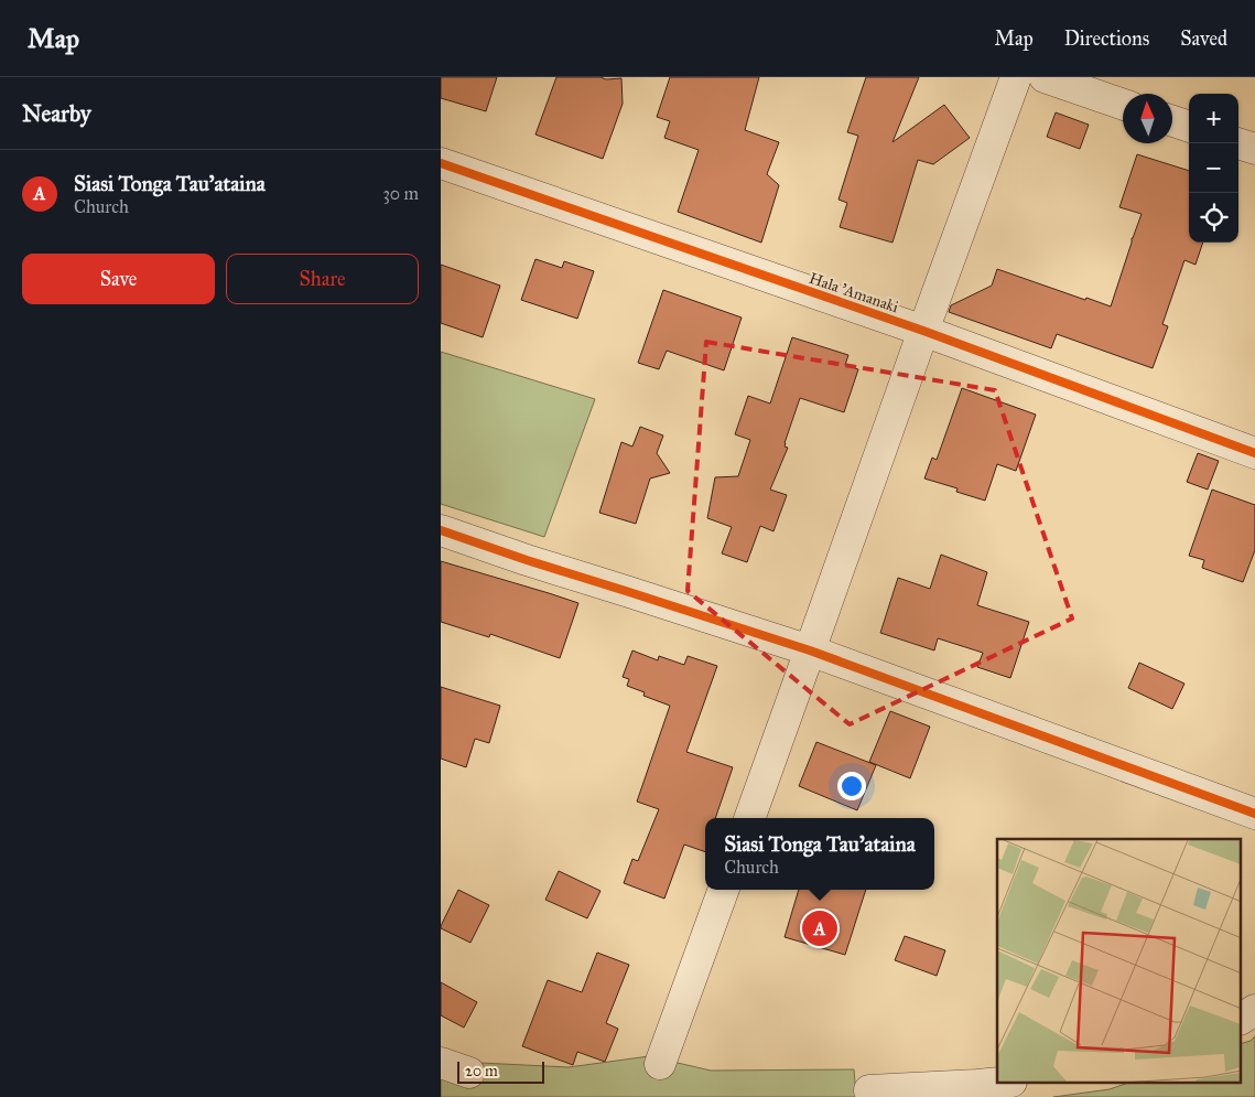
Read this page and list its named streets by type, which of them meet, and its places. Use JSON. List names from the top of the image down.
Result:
{
  "streets": {
    "street": ["Hala 'Amanaki"]
  },
  "scale_bar": "20 m",
  "north": "top",
  "page": {
    "header": "Map",
    "nav": ["Map", "Directions", "Saved"],
    "heading": "Nearby",
    "map_buttons": ["+", "−"],
    "list": [
      {
        "mark": "A",
        "name": "Siasi Tonga Tau'ataina",
        "note": "Church",
        "value": "30 m"
      }
    ],
    "buttons": ["Save", "Share"],
    "popup": ["Siasi Tonga Tau'ataina", "Church"],
    "pins": "A",
    "scale": "20 m"
  }
}
